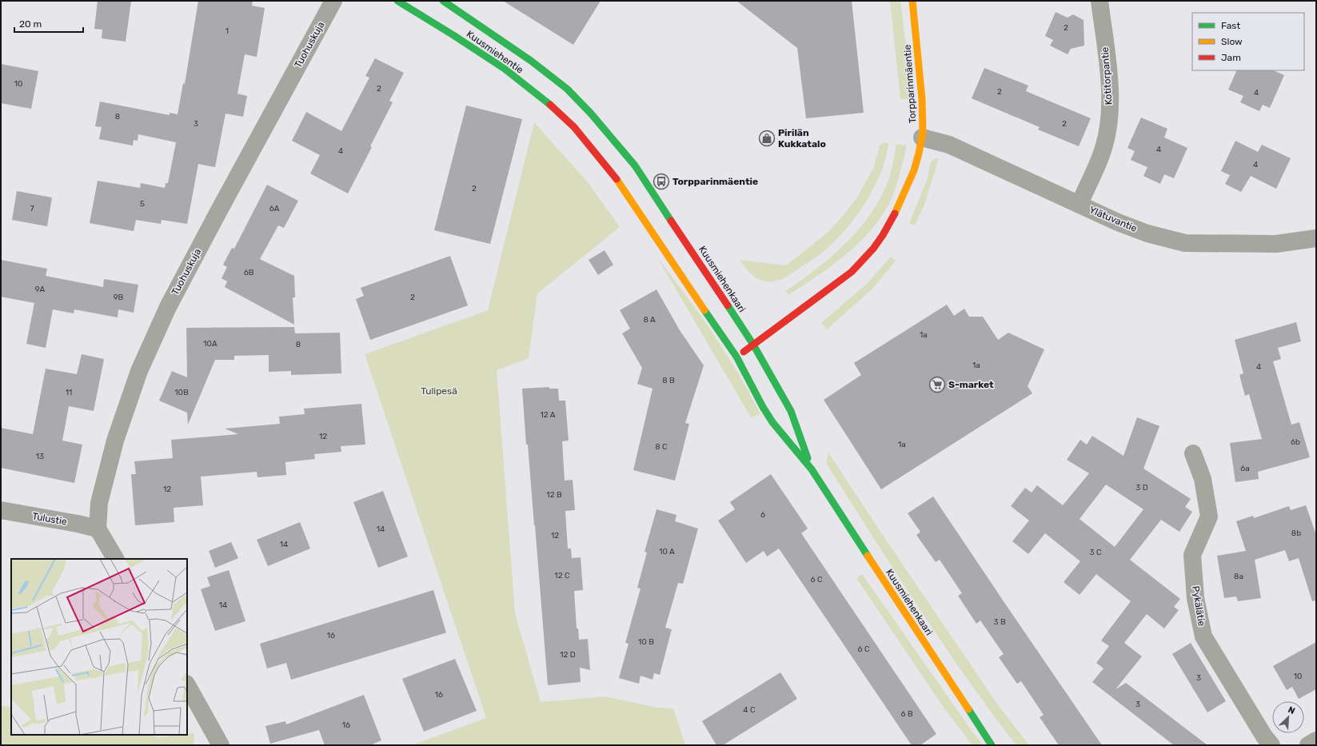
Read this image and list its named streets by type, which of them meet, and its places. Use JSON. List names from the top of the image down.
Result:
{
  "streets": {
    "main road": ["Kuusmiehentie", "Torpparinmäentie", "Kuusmiehenkaari"],
    "street": [
      "Tuohuskuja",
      "Kotitorpantie",
      "Ylätuvantie",
      "Tulustie",
      "Pykälätie"
    ]
  },
  "crossings": [
    ["Tuohuskuja", "Tulustie"],
    ["Kuusmiehentie", "Kuusmiehenkaari"],
    ["Kotitorpantie", "Ylätuvantie"],
    ["Torpparinmäentie", "Ylätuvantie"],
    ["Torpparinmäentie", "Kuusmiehenkaari"]
  ],
  "parks": ["Tulipesä"],
  "places": {
    "shop": ["Pirilän Kukkatalo"],
    "bus stop": ["Torpparinmäentie"],
    "supermarket": ["S-market"]
  },
  "house_numbers": [
    "2",
    "1",
    "10",
    "2",
    "2",
    "4",
    "8",
    "3",
    "2",
    "4",
    "4",
    "4",
    "2",
    "5",
    "7",
    "6A",
    "6B",
    "9A",
    "9B",
    "2",
    "8 A",
    "1a",
    "10A",
    "8",
    "1a",
    "4",
    "8 B",
    "11",
    "10B",
    "12 A",
    "12",
    "6b",
    "1a",
    "8 C",
    "13",
    "6a",
    "3 D",
    "12",
    "12 B",
    "6",
    "14",
    "8b",
    "12",
    "14",
    "10 A",
    "3 C",
    "12 C",
    "8a",
    "6 C",
    "14",
    "3 B",
    "16",
    "10 B",
    "6 C",
    "12 D",
    "10",
    "3",
    "16",
    "3",
    "4 C",
    "6 B",
    "16"
  ],
  "legend": ["Fast", "Slow", "Jam"],
  "scale_bar": "20 m",
  "north": "top right"
}
